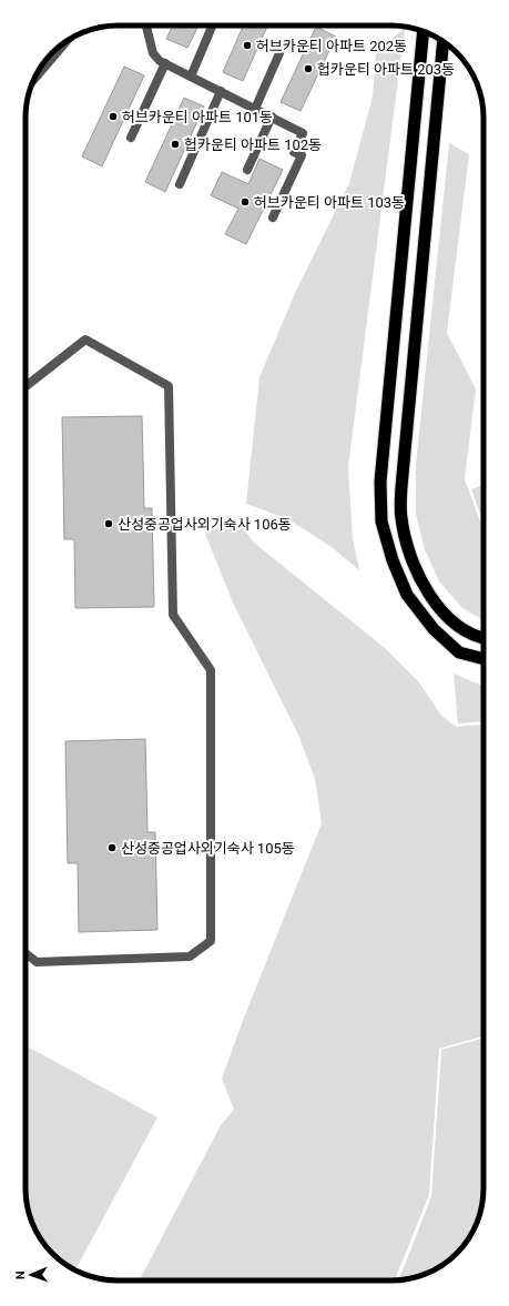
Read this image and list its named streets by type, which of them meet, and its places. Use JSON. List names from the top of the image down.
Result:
{
  "places": [
    "허브카운티 아파트 202동",
    "헙카운티 아파트 203동",
    "허브카운티 아파트 101동",
    "헙카운티 아파트 102동",
    "허브카운티 아파트 103동",
    "산성중공업사외기숙사 106동",
    "산성중공업사외기숙사 105동"
  ],
  "north": "left"
}
